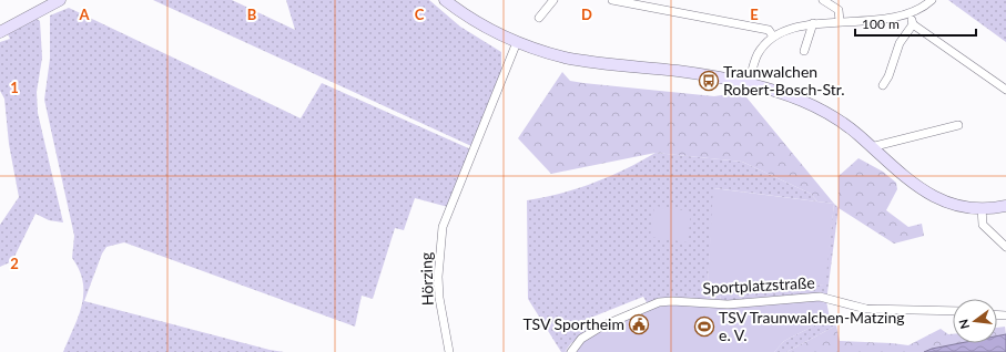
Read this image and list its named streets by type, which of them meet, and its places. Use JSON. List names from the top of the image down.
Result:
{
  "streets": {
    "street": ["Hörzing", "Sportplatzstraße"]
  },
  "places": {
    "bus stop": ["Traunwalchen Robert-Bosch-Str."],
    "public building": ["TSV Sportheim"],
    "sports": ["TSV Traunwalchen-Matzing e. V."]
  },
  "scale_bar": "100 m",
  "north": "left",
  "grid": {
    "columns": [
      "A",
      "B",
      "C",
      "D",
      "E"
    ],
    "rows": ["1", "2"]
  }
}
